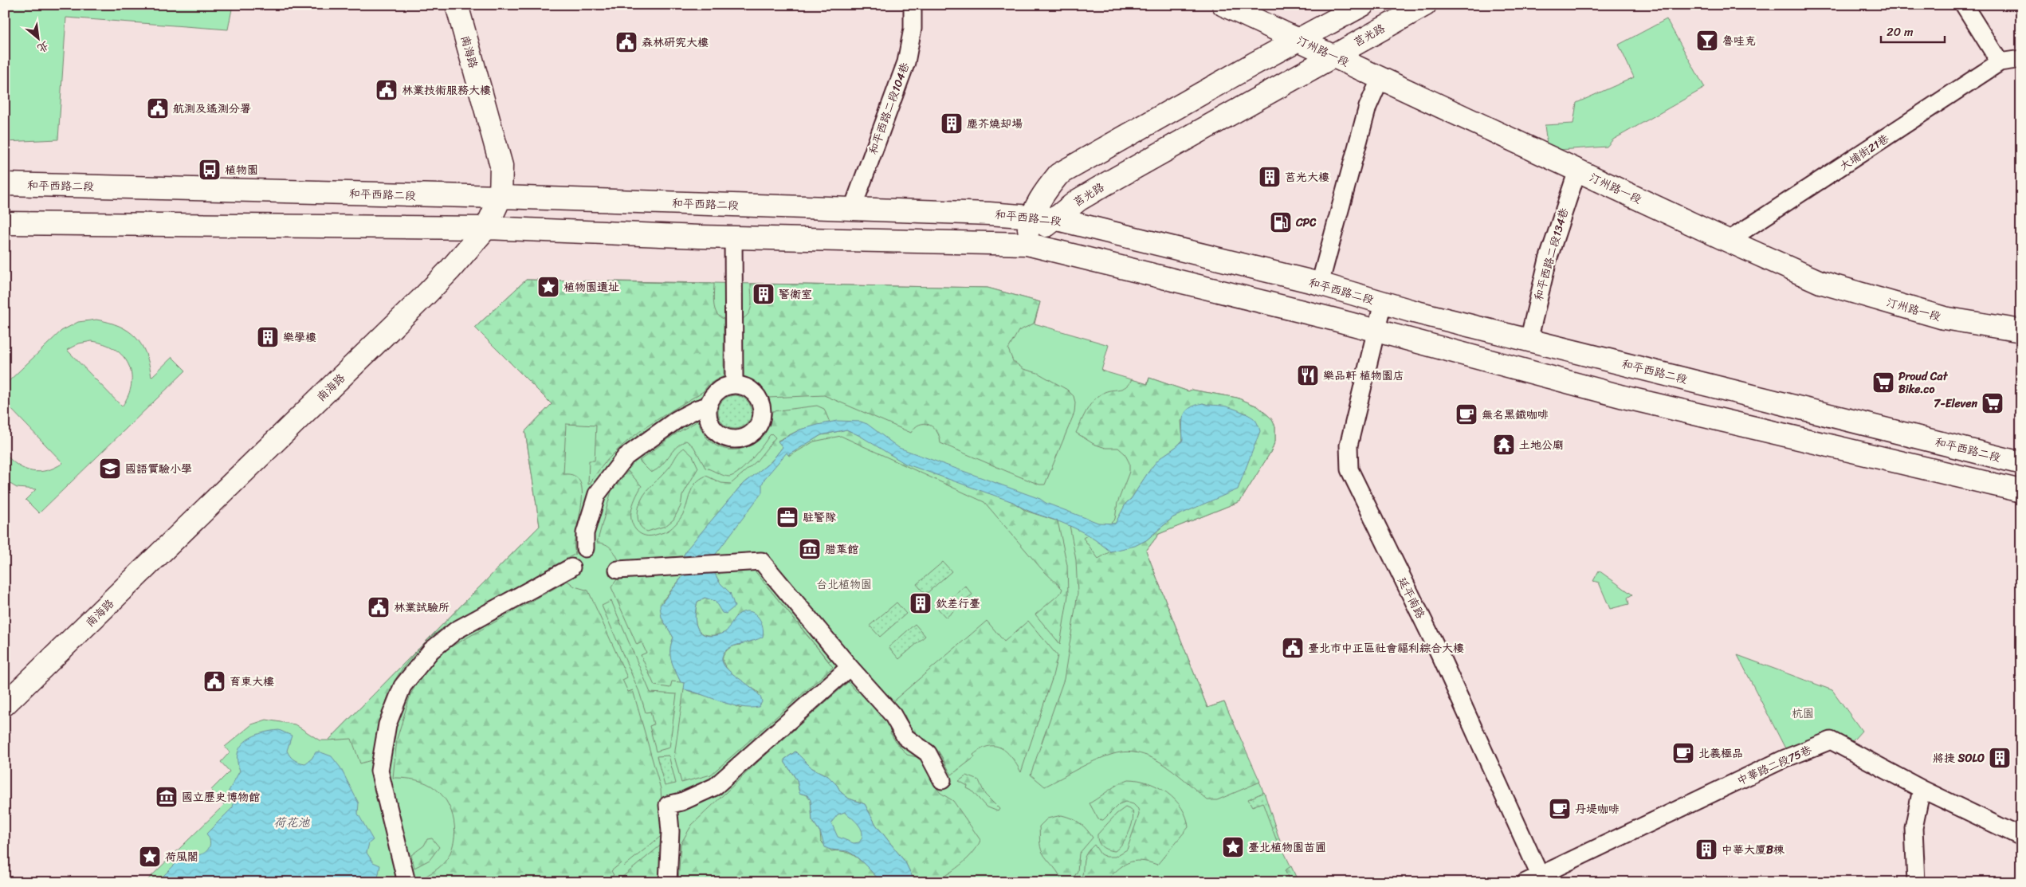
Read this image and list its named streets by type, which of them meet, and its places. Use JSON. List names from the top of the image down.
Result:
{
  "streets": {
    "main road": [
      "莒光路",
      "汀州路一段",
      "南海路",
      "和平西路二段"
    ],
    "street": [
      "和平西路二段104巷",
      "大埔街21巷",
      "和平西路二段134巷",
      "延平南路",
      "中華路二段75巷"
    ]
  },
  "crossings": [
    ["莒光路", "汀州路一段"],
    ["莒光路", "和平西路二段"],
    ["汀州路一段", "大埔街21巷"],
    ["汀州路一段", "和平西路二段134巷"],
    ["南海路", "和平西路二段"],
    ["和平西路二段104巷", "和平西路二段"],
    ["和平西路二段", "和平西路二段134巷"],
    ["和平西路二段", "延平南路"],
    ["延平南路", "中華路二段75巷"]
  ],
  "water": ["荷花池"],
  "parks": ["台北植物園", "杭園"],
  "places": {
    "bar": ["魯哇克"],
    "public building": [
      "森林研究大樓",
      "林業技術服務大樓",
      "航測及遙測分署",
      "林業試驗所",
      "臺北市中正區社會福利綜合大樓",
      "育東大樓"
    ],
    "building": [
      "塵芥燒却場",
      "莒光大樓",
      "警衛室",
      "樂學樓",
      "欽差行臺",
      "將捷 SOLO",
      "中華大廈B棟"
    ],
    "bus stop": ["植物園"],
    "fuel station": ["CPC"],
    "place": ["植物園遺址", "臺北植物園苗圃", "荷風閣"],
    "restaurant": ["樂品軒 植物園店"],
    "supermarket": ["Proud Cat Bike.co", "7-Eleven"],
    "cafe": ["無名黑鐵咖啡", "北義極品", "丹堤咖啡"],
    "temple": ["土地公廟"],
    "school or university": ["國語實驗小學"],
    "office": ["駐警隊"],
    "museum": ["腊葉館", "國立歷史博物館"]
  },
  "scale_bar": "20 m",
  "north": "bottom right"
}
